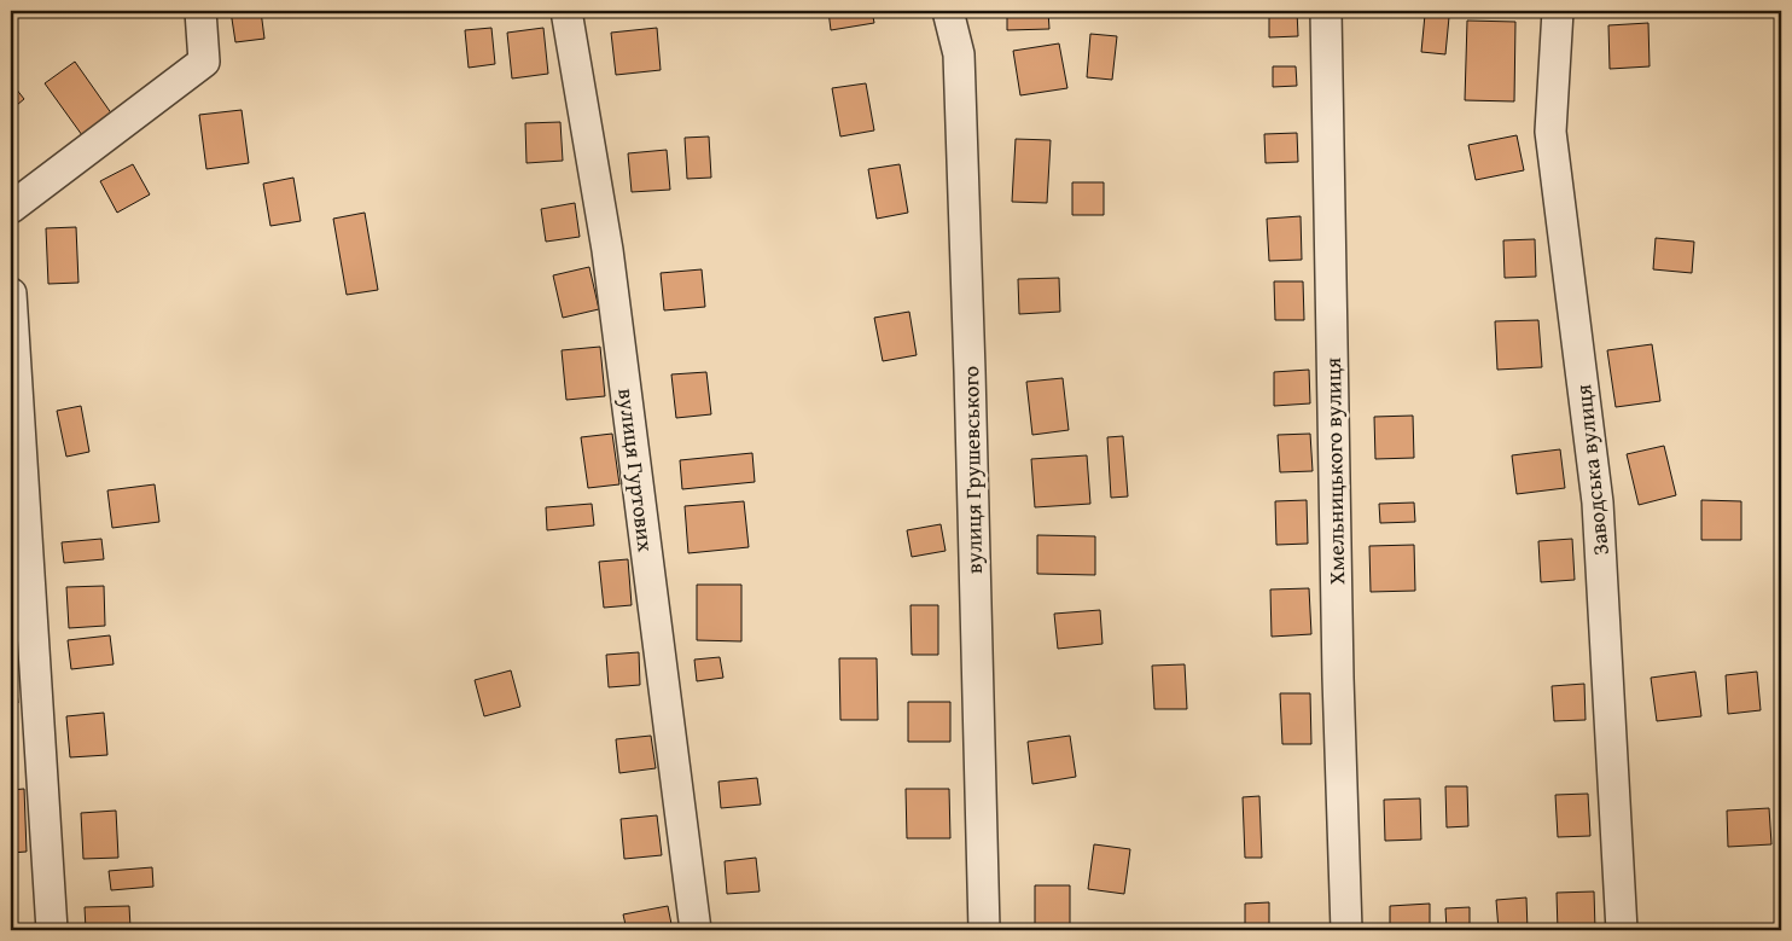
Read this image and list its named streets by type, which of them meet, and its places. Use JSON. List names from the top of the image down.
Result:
{
  "streets": {
    "street": [
      "вулиця Гуртових",
      "вулиця Грушевського",
      "Заводська вулиця",
      "Хмельницького вулиця"
    ]
  }
}
